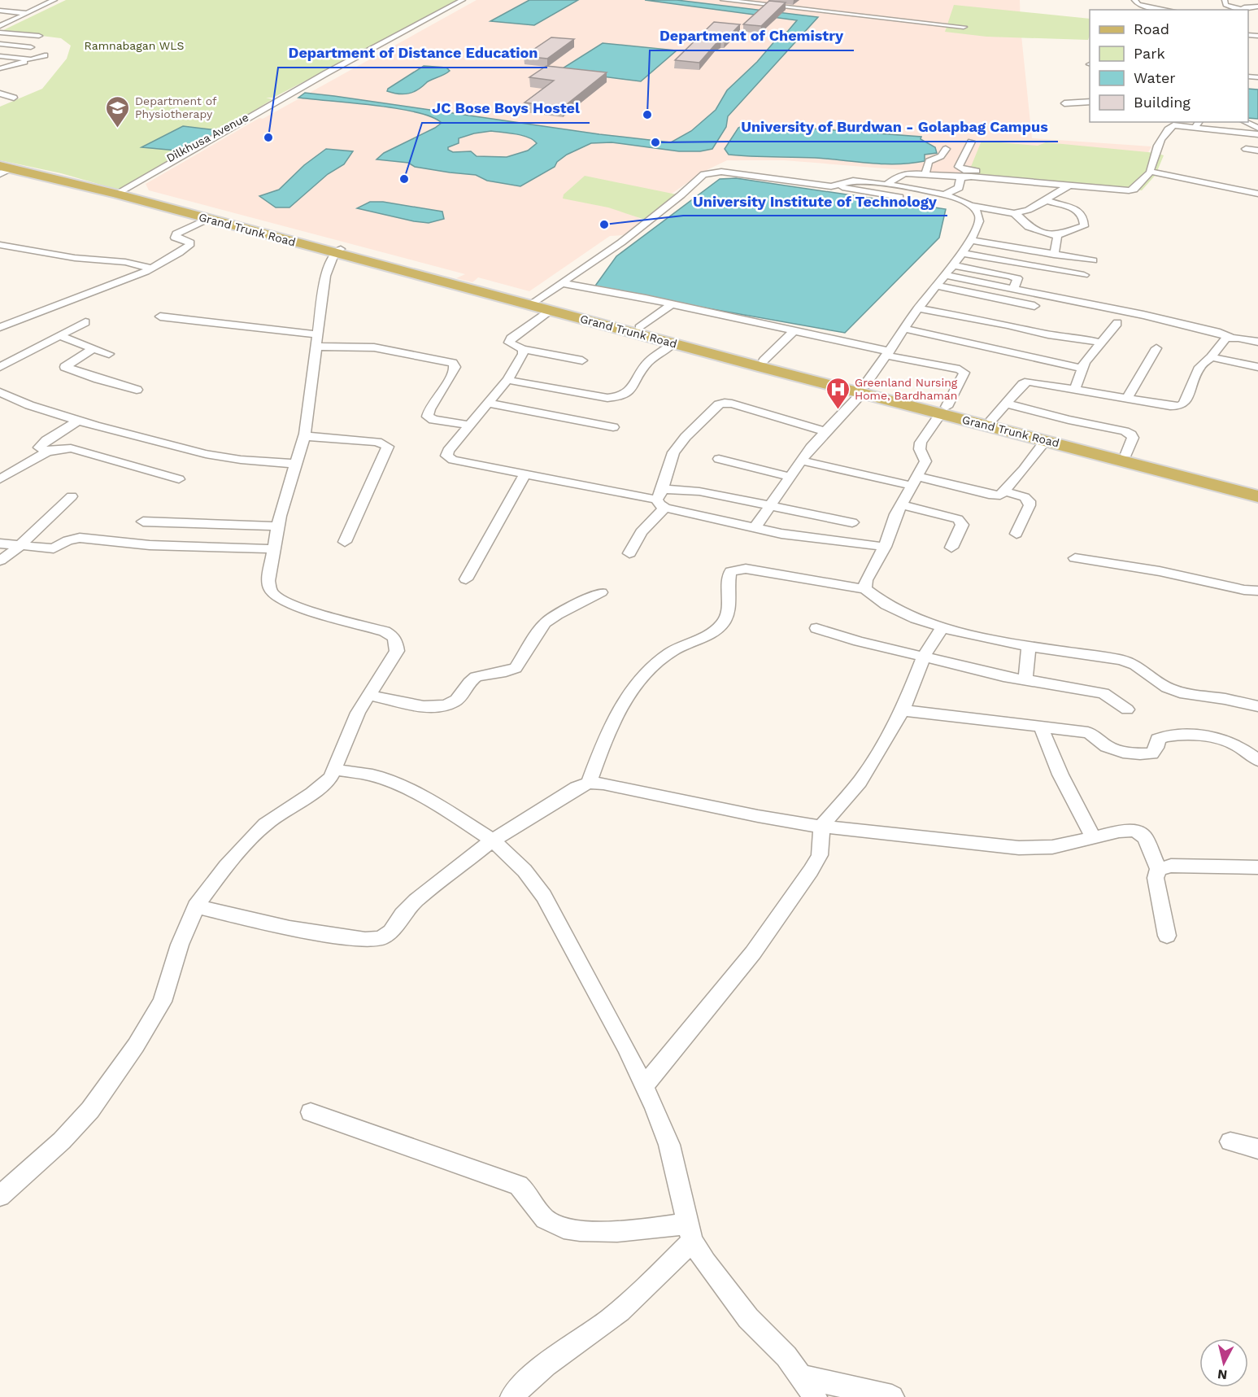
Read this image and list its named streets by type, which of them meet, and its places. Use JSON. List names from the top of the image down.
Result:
{
  "streets": {
    "main road": ["Grand Trunk Road"],
    "street": ["Dilkhusa Avenue"]
  },
  "crossings": [
    ["Dilkhusa Avenue", "Grand Trunk Road"]
  ],
  "parks": ["Ramnabagan WLS"],
  "places": {
    "other": [
      "Department of Chemistry",
      "Department of Distance Education",
      "University of Burdwan - Golapbag Campus",
      "JC Bose Boys Hostel",
      "University Institute of Technology"
    ],
    "school or university": ["Department of Physiotherapy"],
    "hospital": ["Greenland Nursing Home, Bardhaman"]
  },
  "legend": [
    "Road",
    "Park",
    "Water",
    "Building"
  ],
  "north": "bottom"
}
